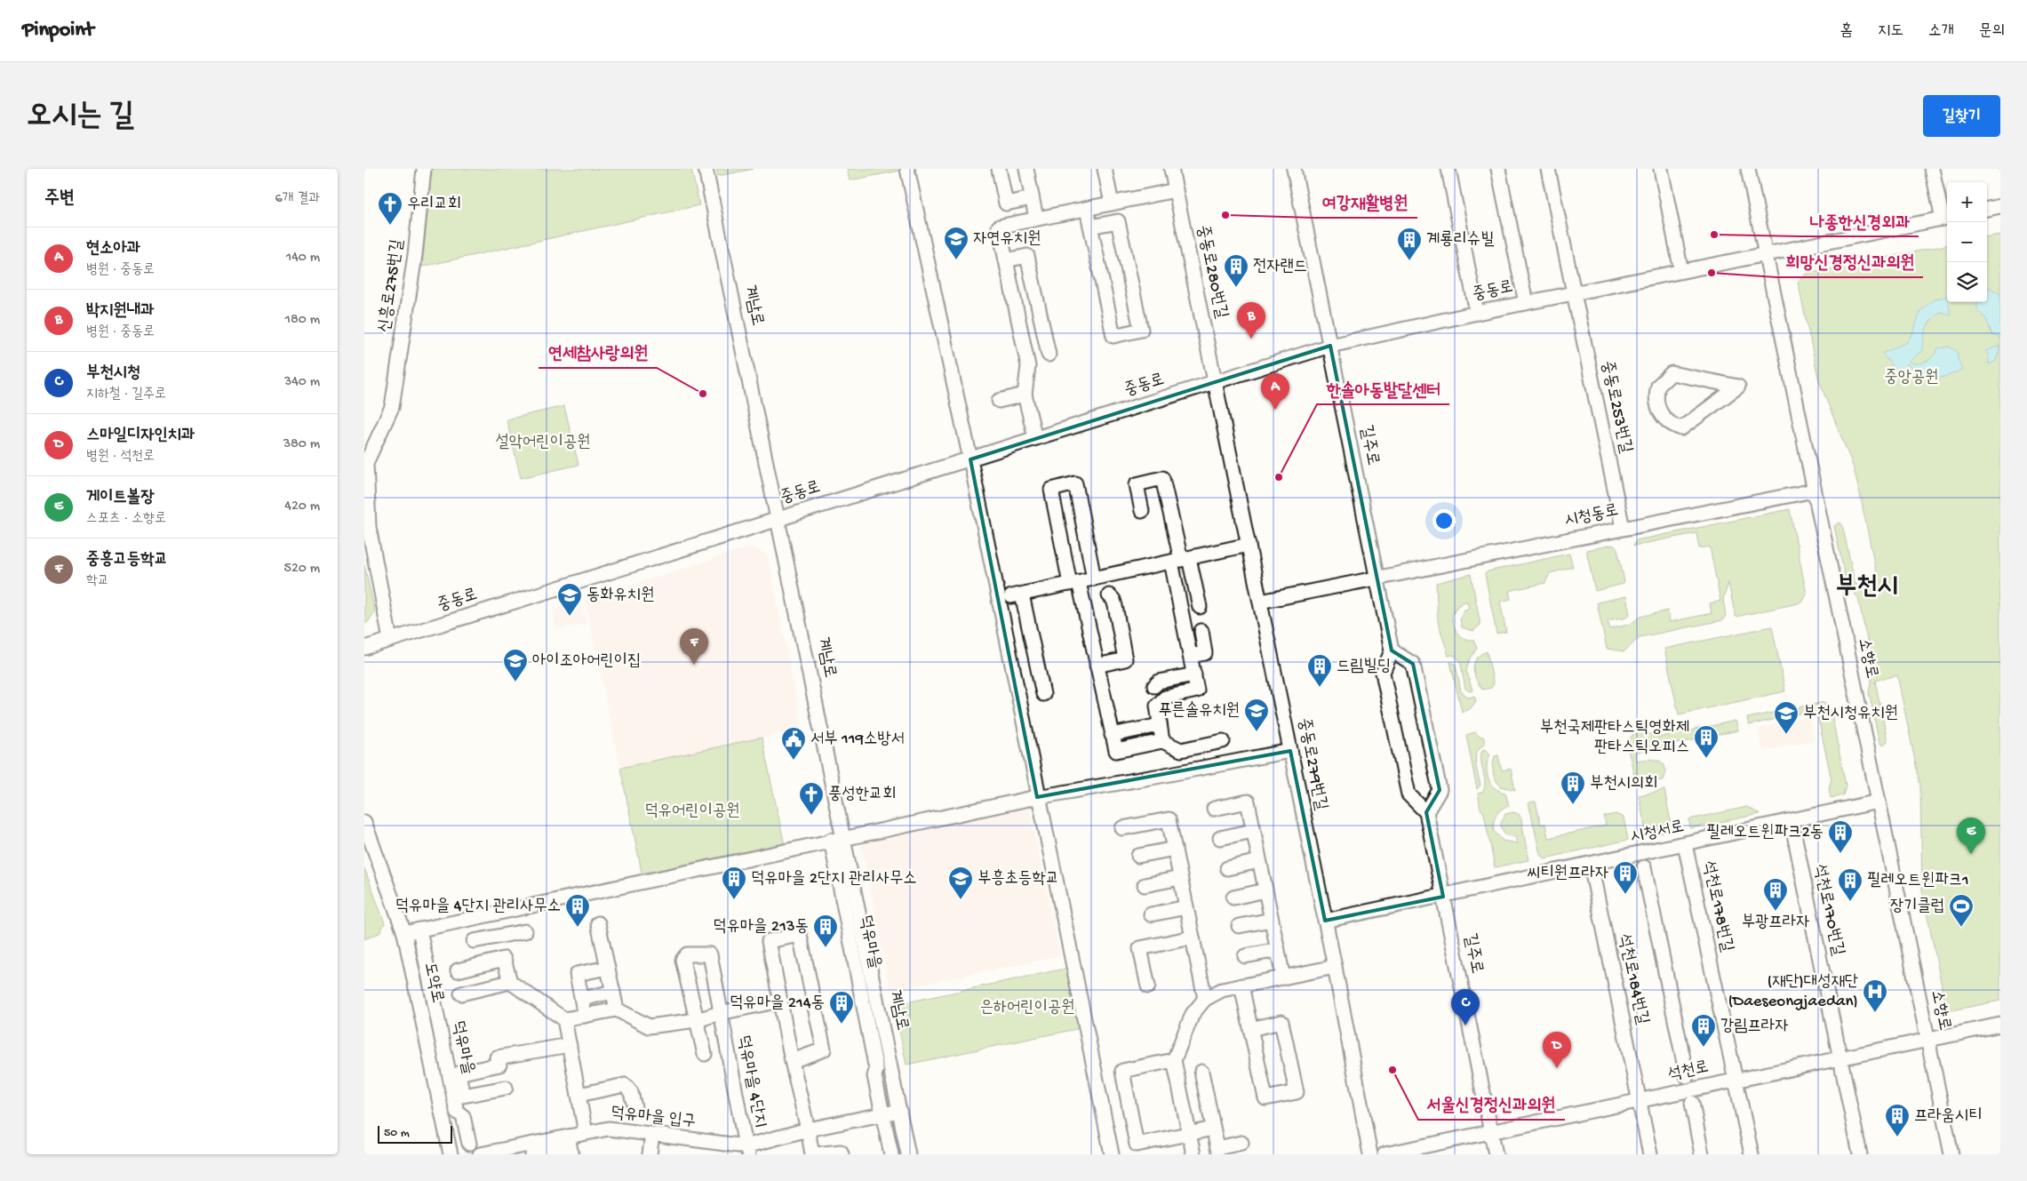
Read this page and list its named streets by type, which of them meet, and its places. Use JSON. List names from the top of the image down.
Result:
{
  "streets": {
    "street": [
      "중동로280번길",
      "신흥로275번길",
      "중동로",
      "계남로",
      "중동로253번길",
      "길주로",
      "시청동로",
      "소향로",
      "중동로279번길",
      "시청서로",
      "석천로178번길",
      "석천로170번길",
      "덕유마을",
      "석천로184번길",
      "도약로",
      "석천로",
      "덕유마을 4단지",
      "덕유마을 입구"
    ]
  },
  "crossings": [
    ["중동로280번길", "중동로"],
    ["중동로280번길", "중동로279번길"],
    ["신흥로275번길", "중동로"],
    ["중동로", "계남로"],
    ["중동로", "중동로253번길"],
    ["중동로", "길주로"],
    ["중동로", "소향로"],
    ["중동로", "중동로279번길"],
    ["계남로", "덕유마을"],
    ["계남로", "덕유마을 4단지"],
    ["중동로253번길", "시청동로"],
    ["길주로", "시청동로"],
    ["길주로", "시청서로"],
    ["길주로", "석천로"],
    ["시청동로", "소향로"],
    ["시청동로", "중동로279번길"],
    ["소향로", "시청서로"],
    ["소향로", "석천로"],
    ["중동로279번길", "시청서로"],
    ["시청서로", "석천로178번길"],
    ["시청서로", "석천로170번길"],
    ["시청서로", "석천로184번길"],
    ["석천로178번길", "석천로"],
    ["석천로170번길", "석천로"],
    ["덕유마을", "덕유마을 4단지"],
    ["석천로184번길", "석천로"],
    ["덕유마을 4단지", "덕유마을 입구"]
  ],
  "districts": ["부천시"],
  "parks": [
    "중앙공원",
    "설악어린이공원",
    "덕유어린이공원",
    "은하어린이공원"
  ],
  "places": {
    "other": [
      "여강재활병원",
      "나종한신경외과",
      "희망신경정신과의원",
      "연세참사랑의원",
      "한솔아동발달센터",
      "서울신경정신과의원"
    ],
    "church": ["우리교회", "풍성한교회"],
    "school or university": [
      "자연유치원",
      "동화유치원",
      "아이조아어린이집",
      "푸른솔유치원",
      "부천시청유치원",
      "부흥초등학교"
    ],
    "building": [
      "계룡리슈빌",
      "전자랜드",
      "드림빌딩",
      "부천국제판타스틱영화제 판타스틱오피스",
      "부천시의회",
      "필레오트윈파크2동",
      "씨티원프라자",
      "덕유마을 2단지 관리사무소",
      "필레오트윈파크1",
      "부광프라자",
      "덕유마을 4단지 관리사무소",
      "덕유마을 213동",
      "덕유마을 214동",
      "강림프라자",
      "프라움시티"
    ],
    "public building": ["서부 119소방서"],
    "sports": ["장기클럽"],
    "hospital": ["(재단)대성재단 (Daeseongjaedan)"]
  },
  "scale_bar": "50 m",
  "page": {
    "header": "Pinpoint",
    "nav": [
      "홈",
      "지도",
      "소개",
      "문의"
    ],
    "title": "오시는 길",
    "buttons": "길찾기",
    "heading": ["주변", "6개 결과"],
    "map_buttons": ["+", "−"],
    "list": [
      {
        "mark": "A",
        "name": "현소아과",
        "note": "병원 · 중동로",
        "value": "140 m"
      },
      {
        "mark": "B",
        "name": "박지원내과",
        "note": "병원 · 중동로",
        "value": "180 m"
      },
      {
        "mark": "C",
        "name": "부천시청",
        "note": "지하철 · 길주로",
        "value": "340 m"
      },
      {
        "mark": "D",
        "name": "스마일디자인치과",
        "note": "병원 · 석천로",
        "value": "380 m"
      },
      {
        "mark": "E",
        "name": "게이트볼장",
        "note": "스포츠 · 소향로",
        "value": "420 m"
      },
      {
        "mark": "F",
        "name": "중흥고등학교",
        "note": "학교",
        "value": "520 m"
      }
    ],
    "pins": [
      "B",
      "A",
      "F",
      "E",
      "C",
      "D"
    ],
    "scale": "50 m"
  }
}
